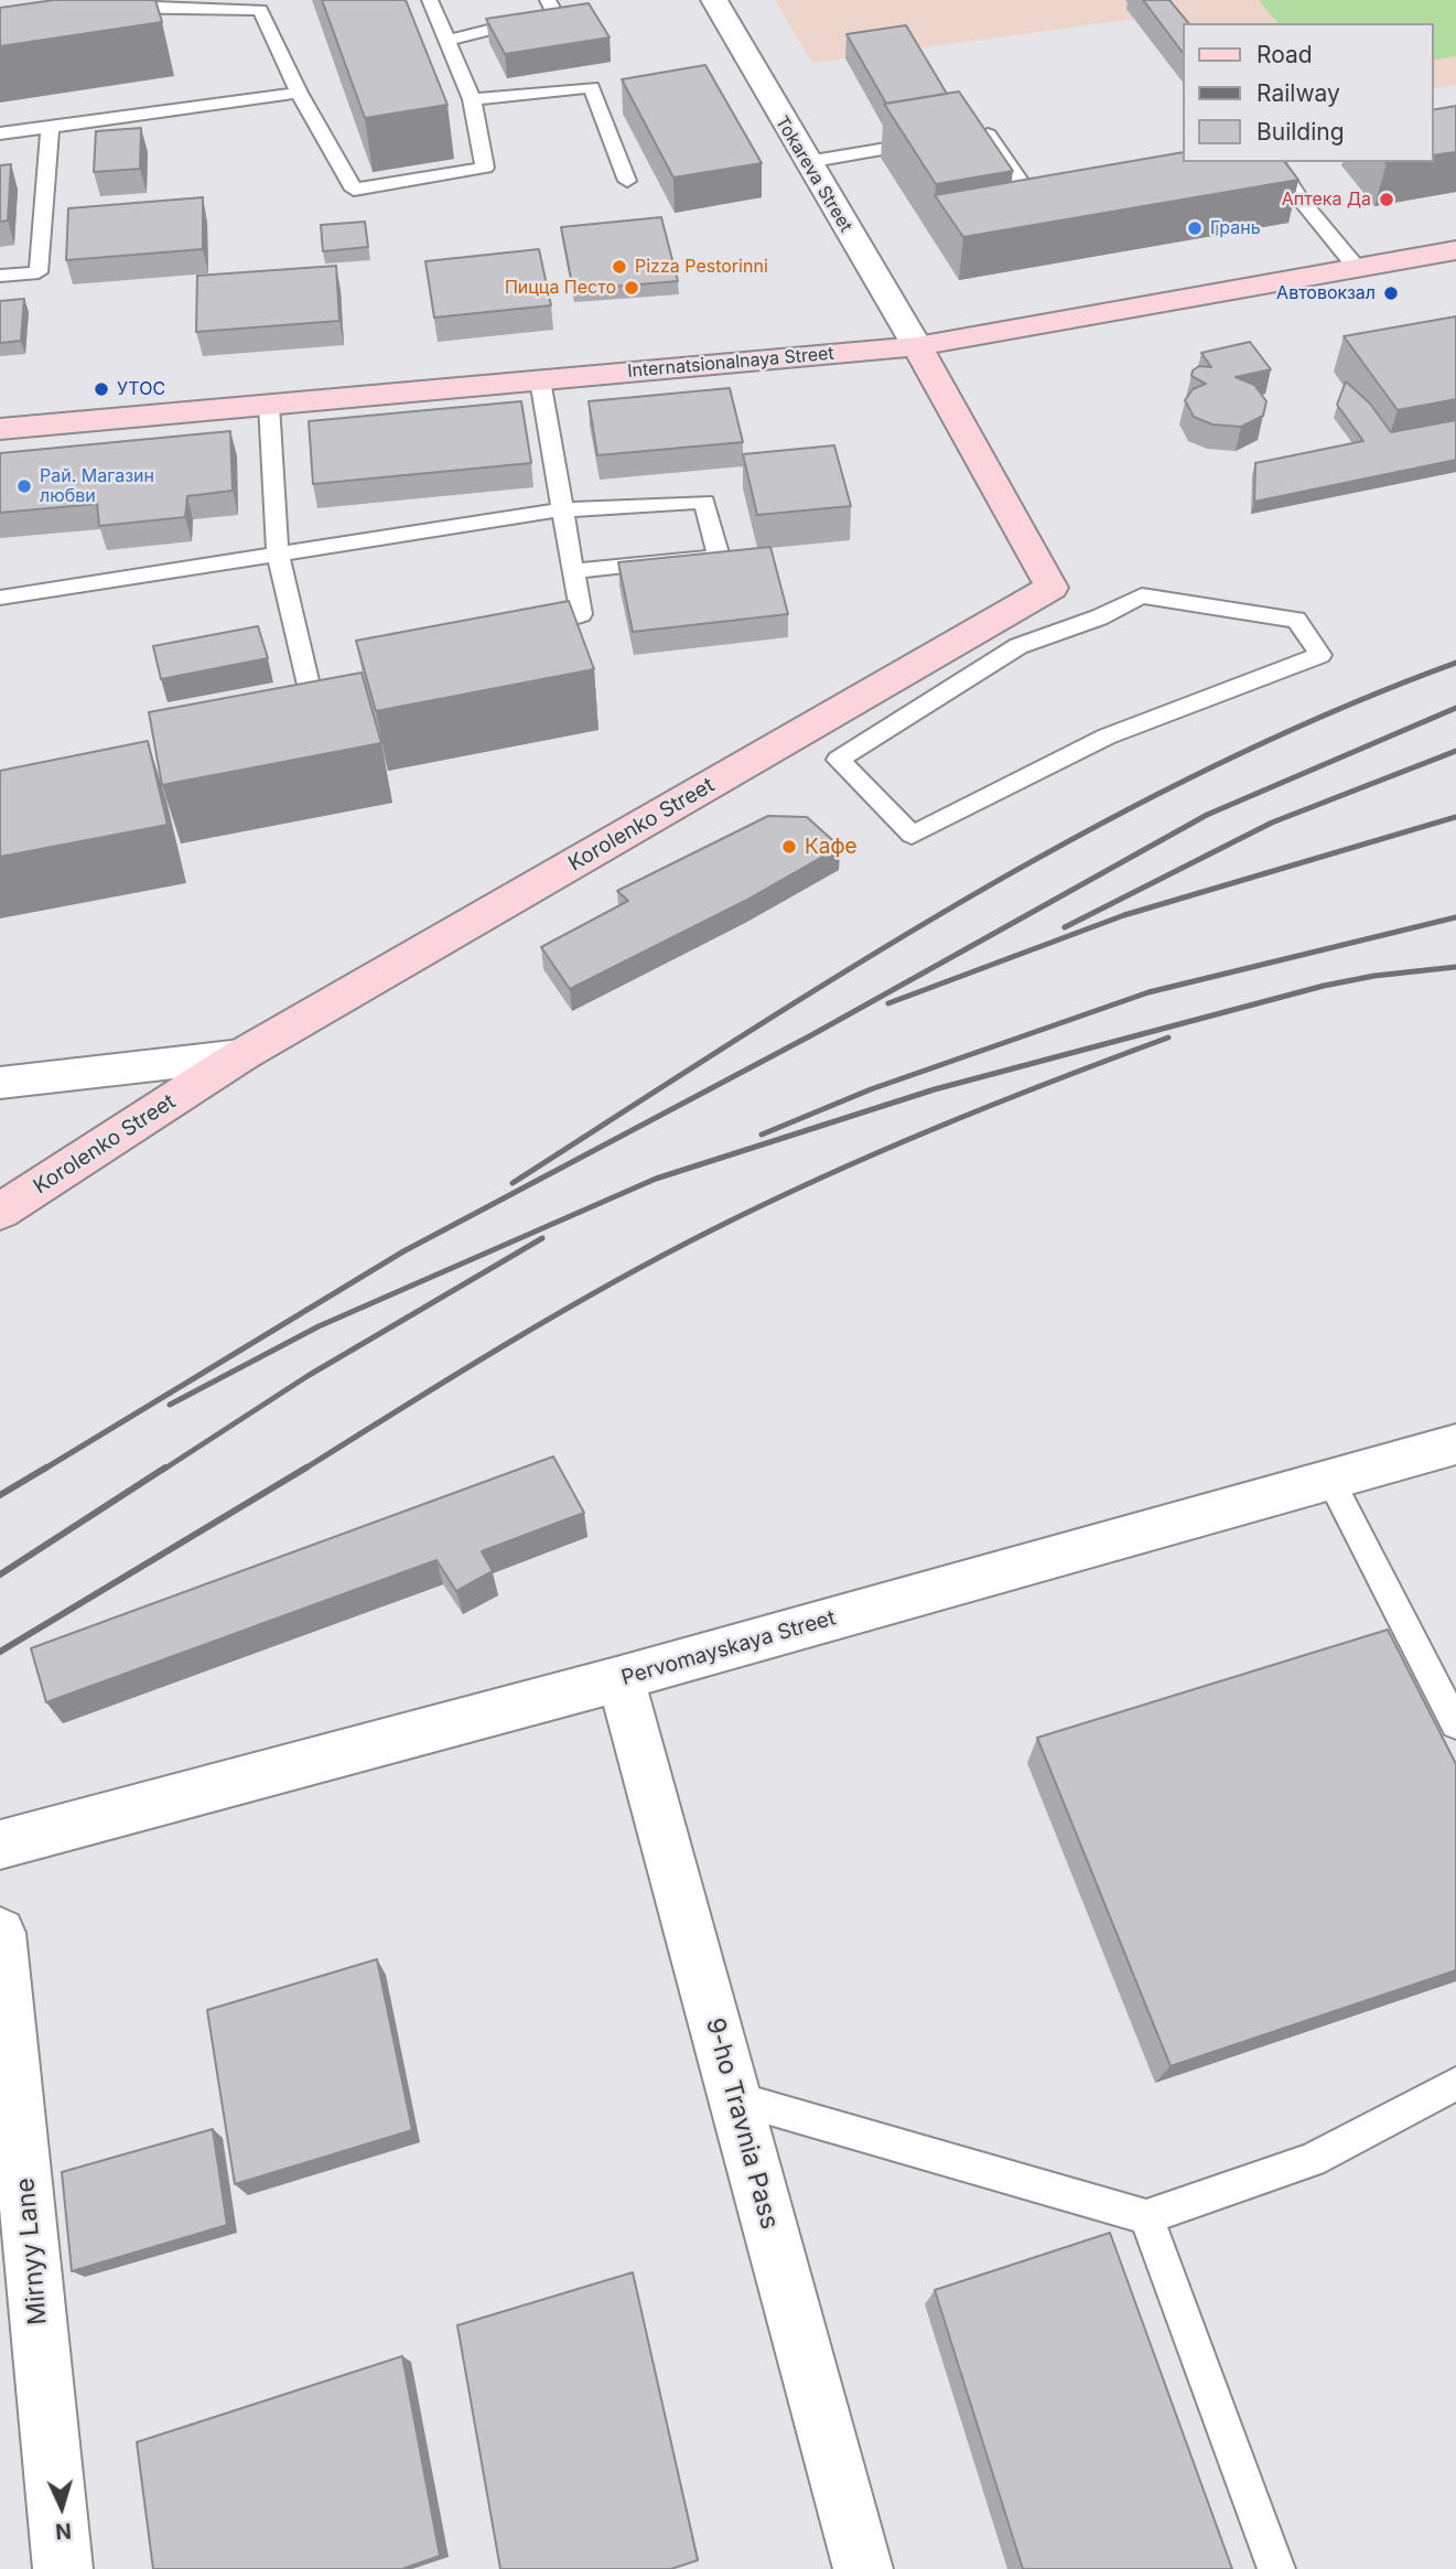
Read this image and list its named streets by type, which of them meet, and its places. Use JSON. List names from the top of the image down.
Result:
{
  "streets": {
    "main road": ["Internatsionalnaya Street", "Korolenko Street"],
    "street": [
      "Tokareva Street",
      "Pervomayskaya Street",
      "9-ho Travnia Pass",
      "Mirnyy Lane"
    ]
  },
  "crossings": [
    ["Tokareva Street", "Internatsionalnaya Street"],
    ["Tokareva Street", "Korolenko Street"],
    ["Internatsionalnaya Street", "Korolenko Street"],
    ["Pervomayskaya Street", "9-ho Travnia Pass"]
  ],
  "places": [
    "Аптека Да",
    "Грань",
    "Pizza Pestorinni",
    "Пицца Песто",
    "Автовокзал",
    "УТОС",
    "Рай. Магазин любви",
    "Кафе"
  ],
  "legend": ["Road", "Railway", "Building"],
  "north": "bottom"
}
